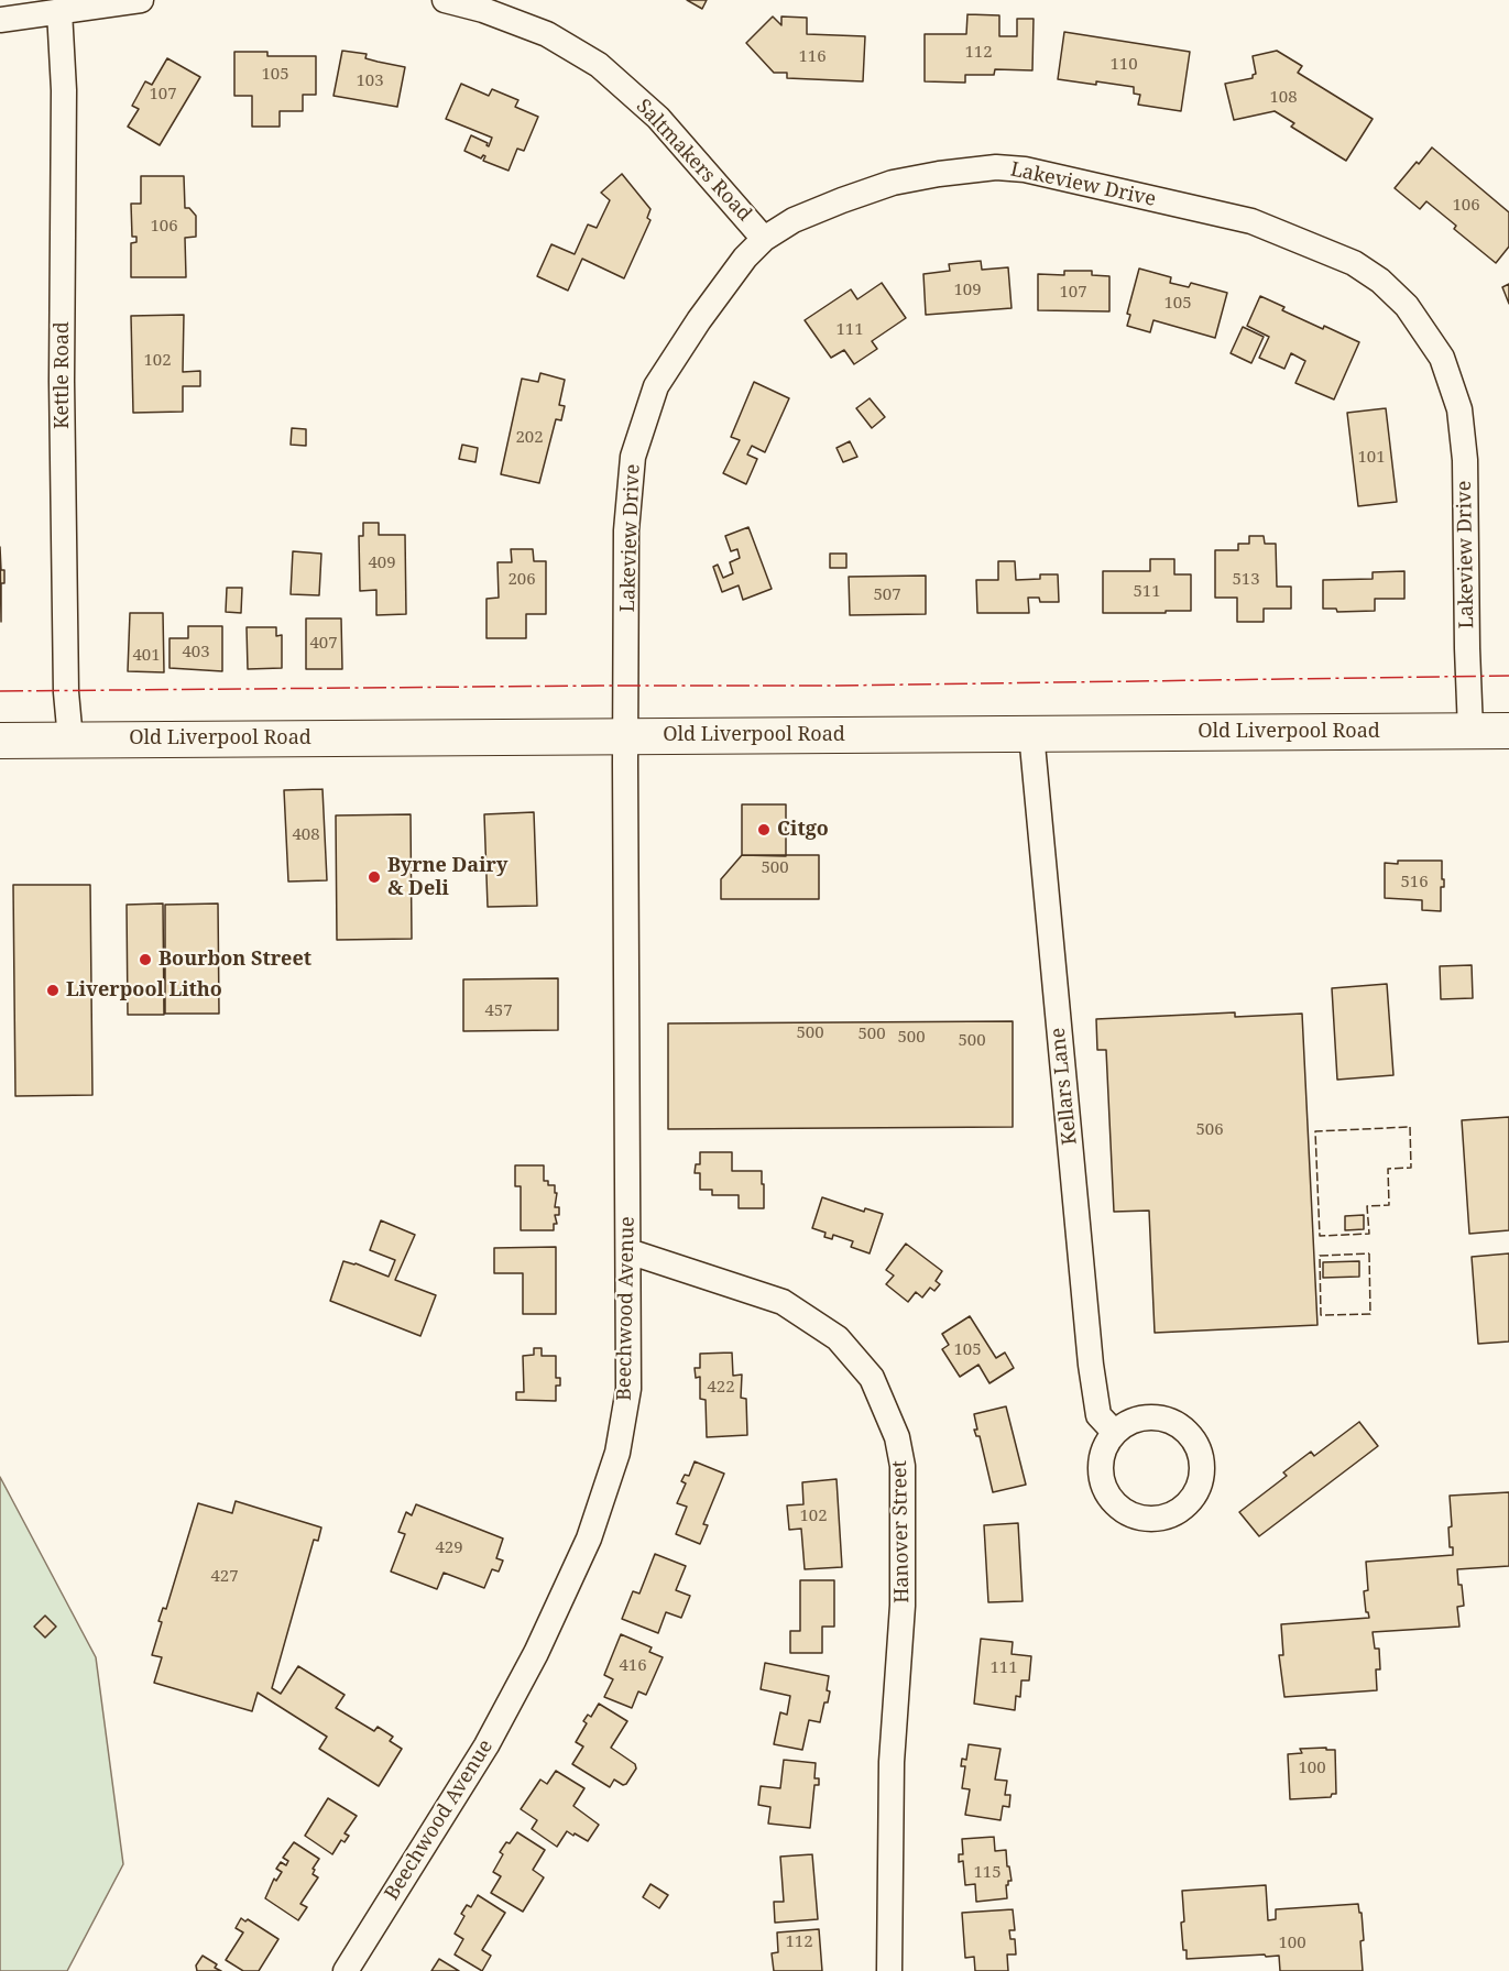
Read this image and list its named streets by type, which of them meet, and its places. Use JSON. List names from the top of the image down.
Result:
{
  "streets": {
    "main road": ["Old Liverpool Road"],
    "street": [
      "Saltmakers Road",
      "Lakeview Drive",
      "Kettle Road",
      "Kellars Lane",
      "Beechwood Avenue",
      "Hanover Street"
    ]
  },
  "crossings": [
    ["Saltmakers Road", "Lakeview Drive"],
    ["Lakeview Drive", "Old Liverpool Road"],
    ["Lakeview Drive", "Beechwood Avenue"],
    ["Kettle Road", "Old Liverpool Road"],
    ["Old Liverpool Road", "Kellars Lane"],
    ["Old Liverpool Road", "Beechwood Avenue"],
    ["Beechwood Avenue", "Hanover Street"]
  ],
  "places": [
    "Citgo",
    "Byrne Dairy & Deli",
    "Bourbon Street",
    "Liverpool Litho"
  ],
  "house_numbers": [
    "112",
    "116",
    "110",
    "105",
    "103",
    "107",
    "108",
    "106",
    "106",
    "109",
    "107",
    "105",
    "111",
    "102",
    "202",
    "101",
    "409",
    "206",
    "513",
    "511",
    "507",
    "407",
    "403",
    "401",
    "408",
    "500",
    "516",
    "457",
    "500",
    "500",
    "500",
    "500",
    "506",
    "105",
    "422",
    "102",
    "429",
    "427",
    "416",
    "111",
    "100",
    "115",
    "112",
    "100"
  ]
}
